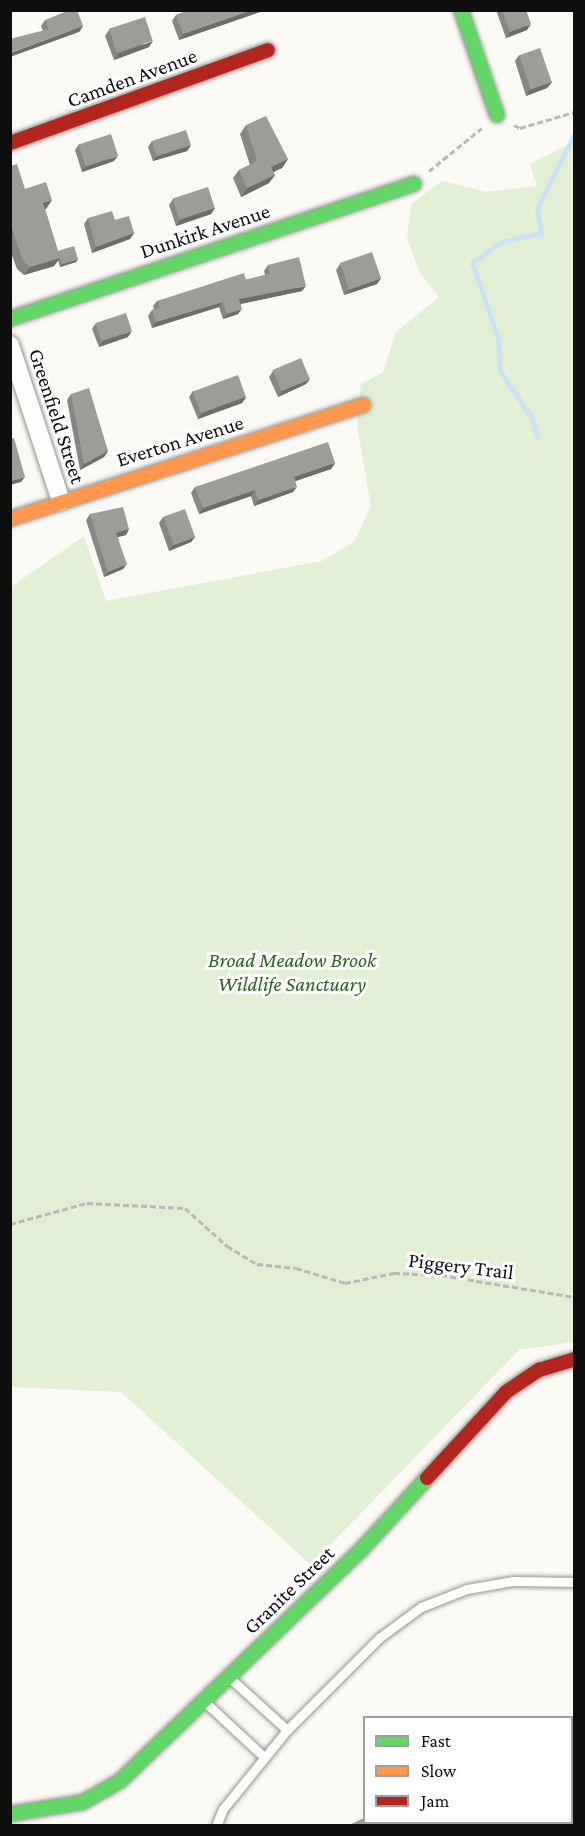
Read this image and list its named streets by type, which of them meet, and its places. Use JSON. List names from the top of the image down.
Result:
{
  "streets": {
    "street": [
      "Camden Avenue",
      "Dunkirk Avenue",
      "Greenfield Street",
      "Everton Avenue",
      "Granite Street"
    ],
    "path": ["Piggery Trail"]
  },
  "crossings": [
    ["Greenfield Street", "Everton Avenue"]
  ],
  "parks": ["Broad Meadow Brook Wildlife Sanctuary"],
  "legend": ["Fast", "Slow", "Jam"]
}
